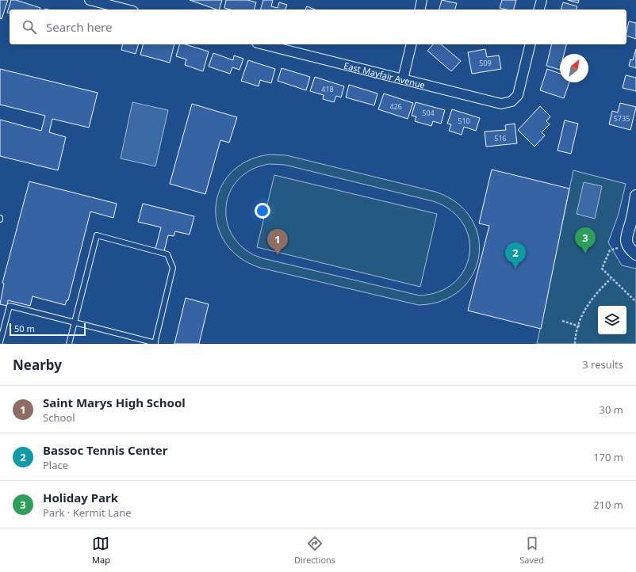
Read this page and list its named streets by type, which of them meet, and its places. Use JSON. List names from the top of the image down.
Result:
{
  "streets": {
    "street": ["East Mayfair Avenue"]
  },
  "house_numbers": [
    "509",
    "418",
    "426",
    "504",
    "5735",
    "510",
    "516"
  ],
  "scale_bar": "50 m",
  "north": "top right",
  "page": {
    "search": "Search here",
    "pins": ["3", "1", "2"],
    "scale": "50 m",
    "heading": ["Nearby", "3 results"],
    "list": [
      {
        "mark": "1",
        "name": "Saint Marys High School",
        "note": "School",
        "value": "30 m"
      },
      {
        "mark": "2",
        "name": "Bassoc Tennis Center",
        "note": "Place",
        "value": "170 m"
      },
      {
        "mark": "3",
        "name": "Holiday Park",
        "note": "Park · Kermit Lane",
        "value": "210 m"
      }
    ],
    "nav": ["Map", "Directions", "Saved"]
  }
}
